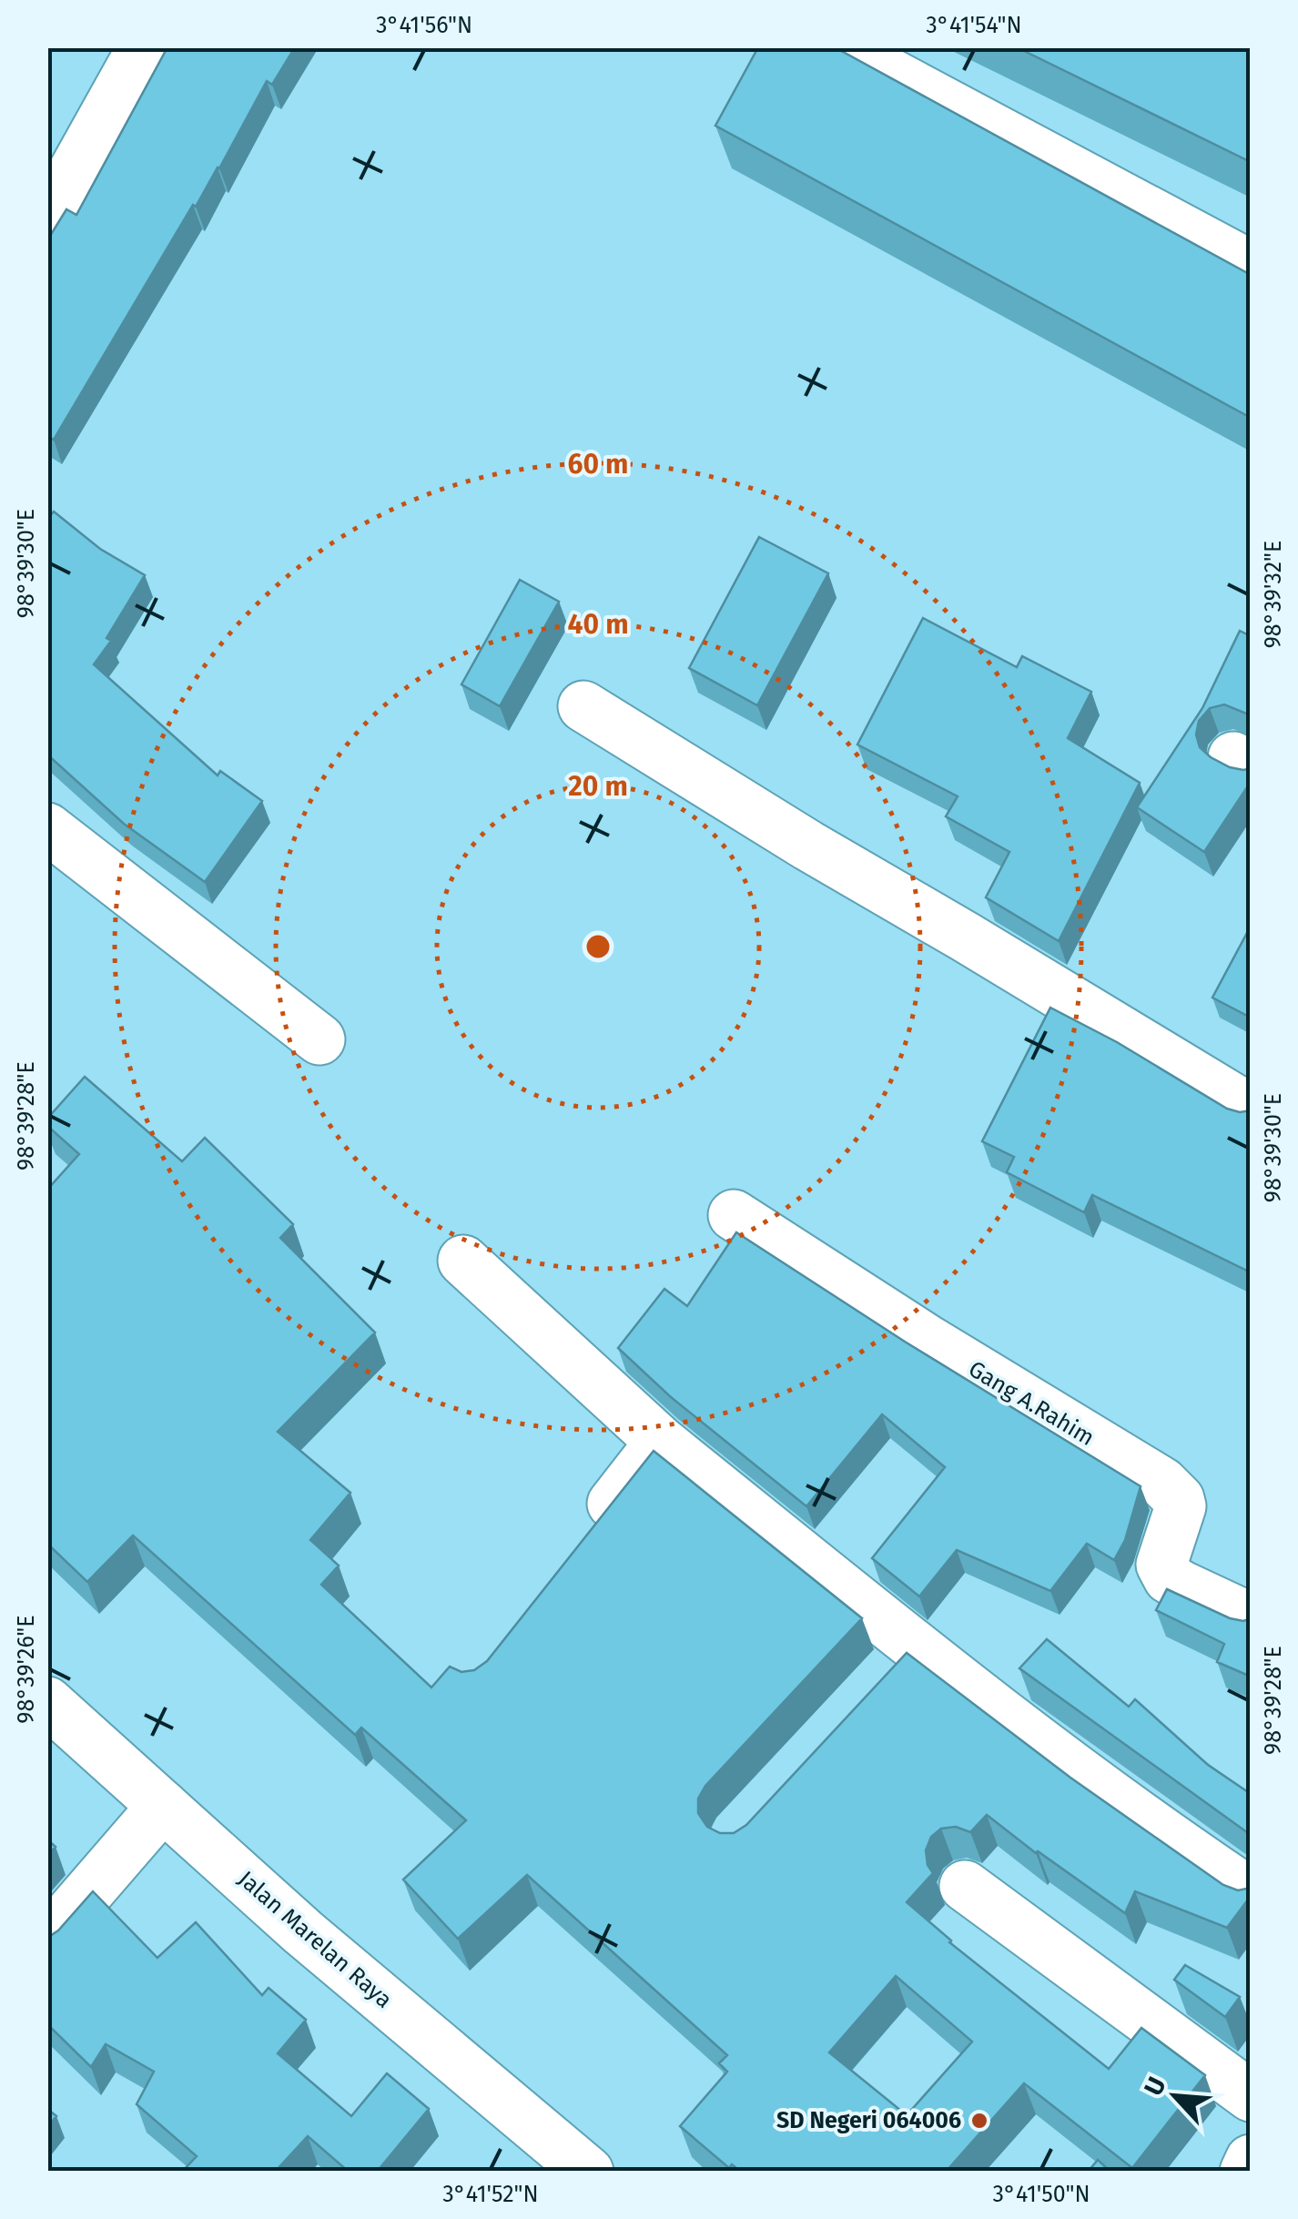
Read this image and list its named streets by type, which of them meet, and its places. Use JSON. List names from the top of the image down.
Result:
{
  "streets": {
    "street": ["Gang A.Rahim", "Jalan Marelan Raya"]
  },
  "places": ["SD Negeri 064006"],
  "north": "top left",
  "coordinates": [
    "3°41'56\"N",
    "3°41'54\"N",
    "98°39'30\"E",
    "98°39'32\"E",
    "98°39'28\"E",
    "98°39'26\"E",
    "3°41'52\"N",
    "3°41'50\"N"
  ],
  "rings": ["60 m", "40 m", "20 m"]
}
